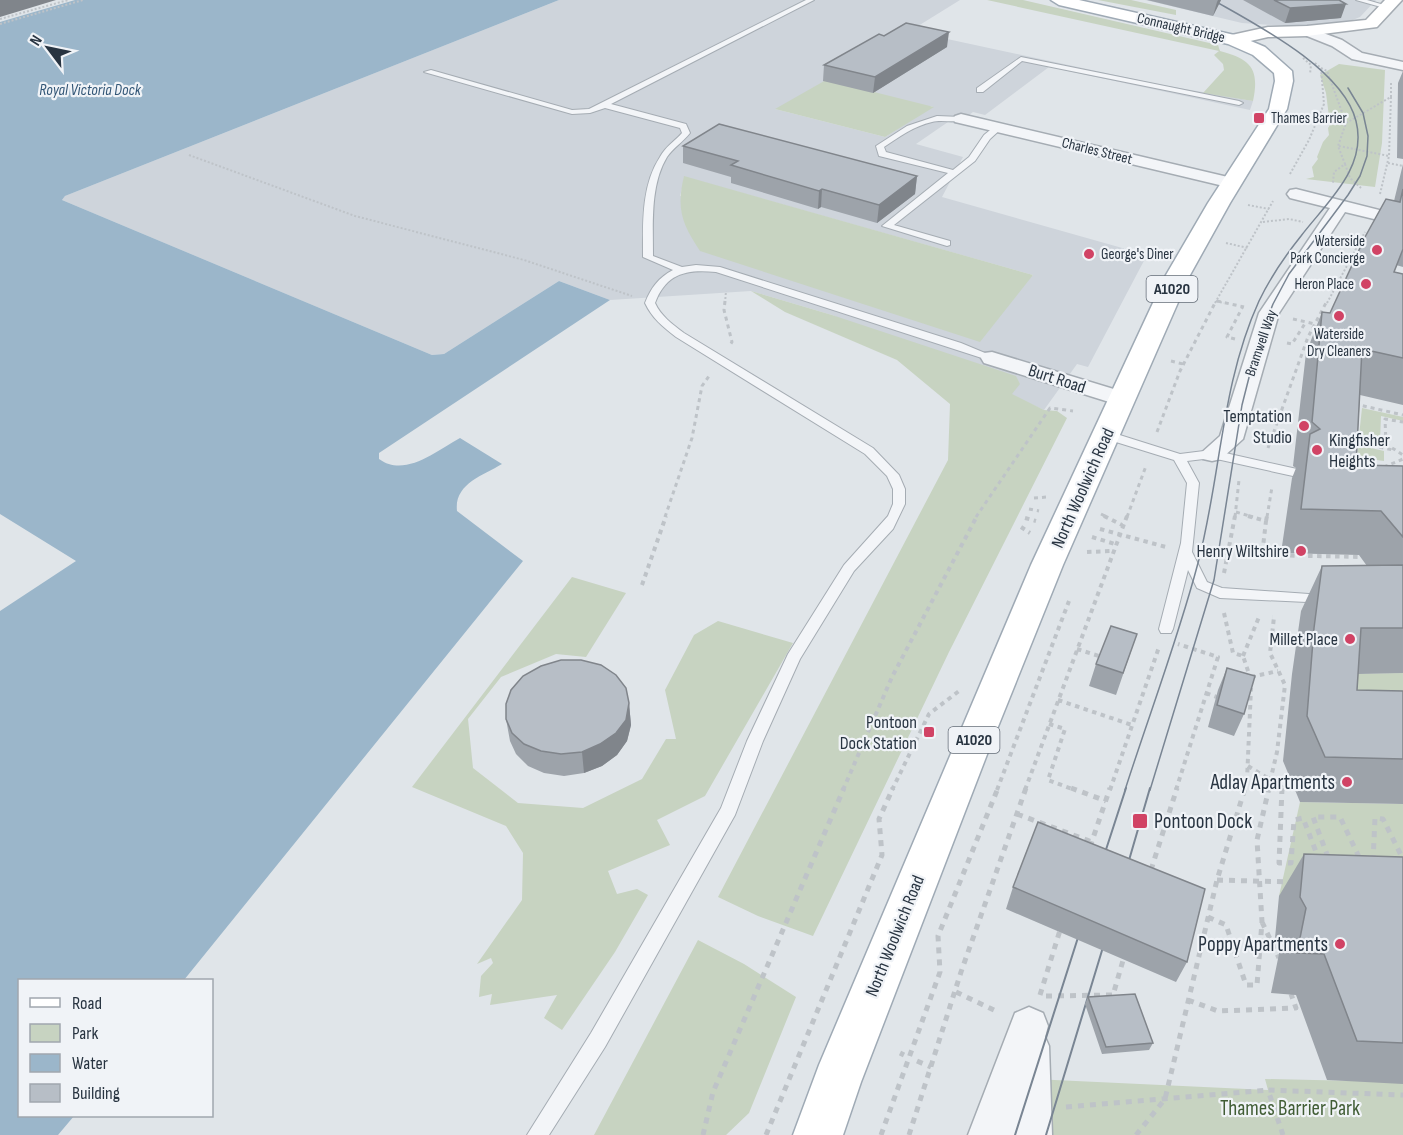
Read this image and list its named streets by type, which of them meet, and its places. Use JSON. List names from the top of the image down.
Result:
{
  "streets": {
    "main road": ["Connaught Bridge", "A1020", "North Woolwich Road"],
    "street": ["Charles Street", "Bramwell Way", "Burt Road"]
  },
  "crossings": [
    ["Connaught Bridge", "A1020"],
    ["Connaught Bridge", "North Woolwich Road"],
    ["Charles Street", "North Woolwich Road"],
    ["A1020", "North Woolwich Road"],
    ["Burt Road", "North Woolwich Road"]
  ],
  "water": ["Royal Victoria Dock"],
  "parks": ["Thames Barrier Park"],
  "places": {
    "transit": ["Thames Barrier", "Pontoon Dock Station", "Pontoon Dock"],
    "other": [
      "Waterside Park Concierge",
      "George's Diner",
      "Heron Place",
      "Waterside Dry Cleaners",
      "Temptation Studio",
      "Kingfisher Heights",
      "Henry Wiltshire",
      "Millet Place",
      "Adlay Apartments",
      "Poppy Apartments"
    ]
  },
  "legend": [
    "Road",
    "Park",
    "Water",
    "Building"
  ],
  "north": "top left"
}
